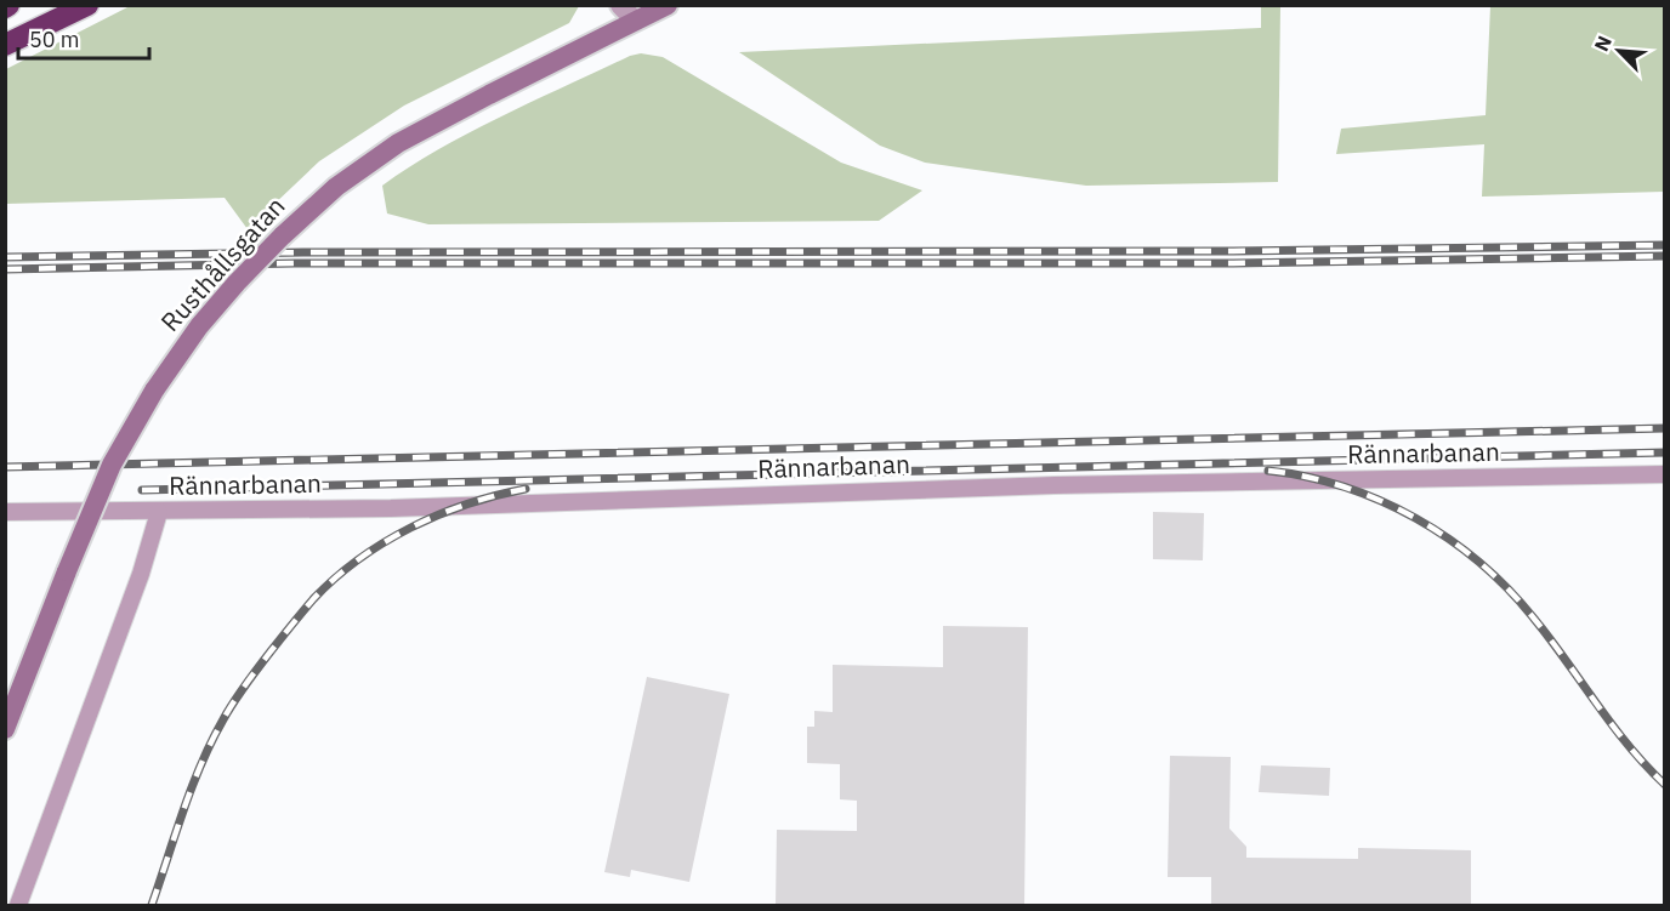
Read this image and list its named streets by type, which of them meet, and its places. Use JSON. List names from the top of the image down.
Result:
{
  "streets": {
    "main road": ["Rusthållsgatan"],
    "street": ["Rännarbanan"]
  },
  "scale_bar": "50 m",
  "north": "top left"
}
